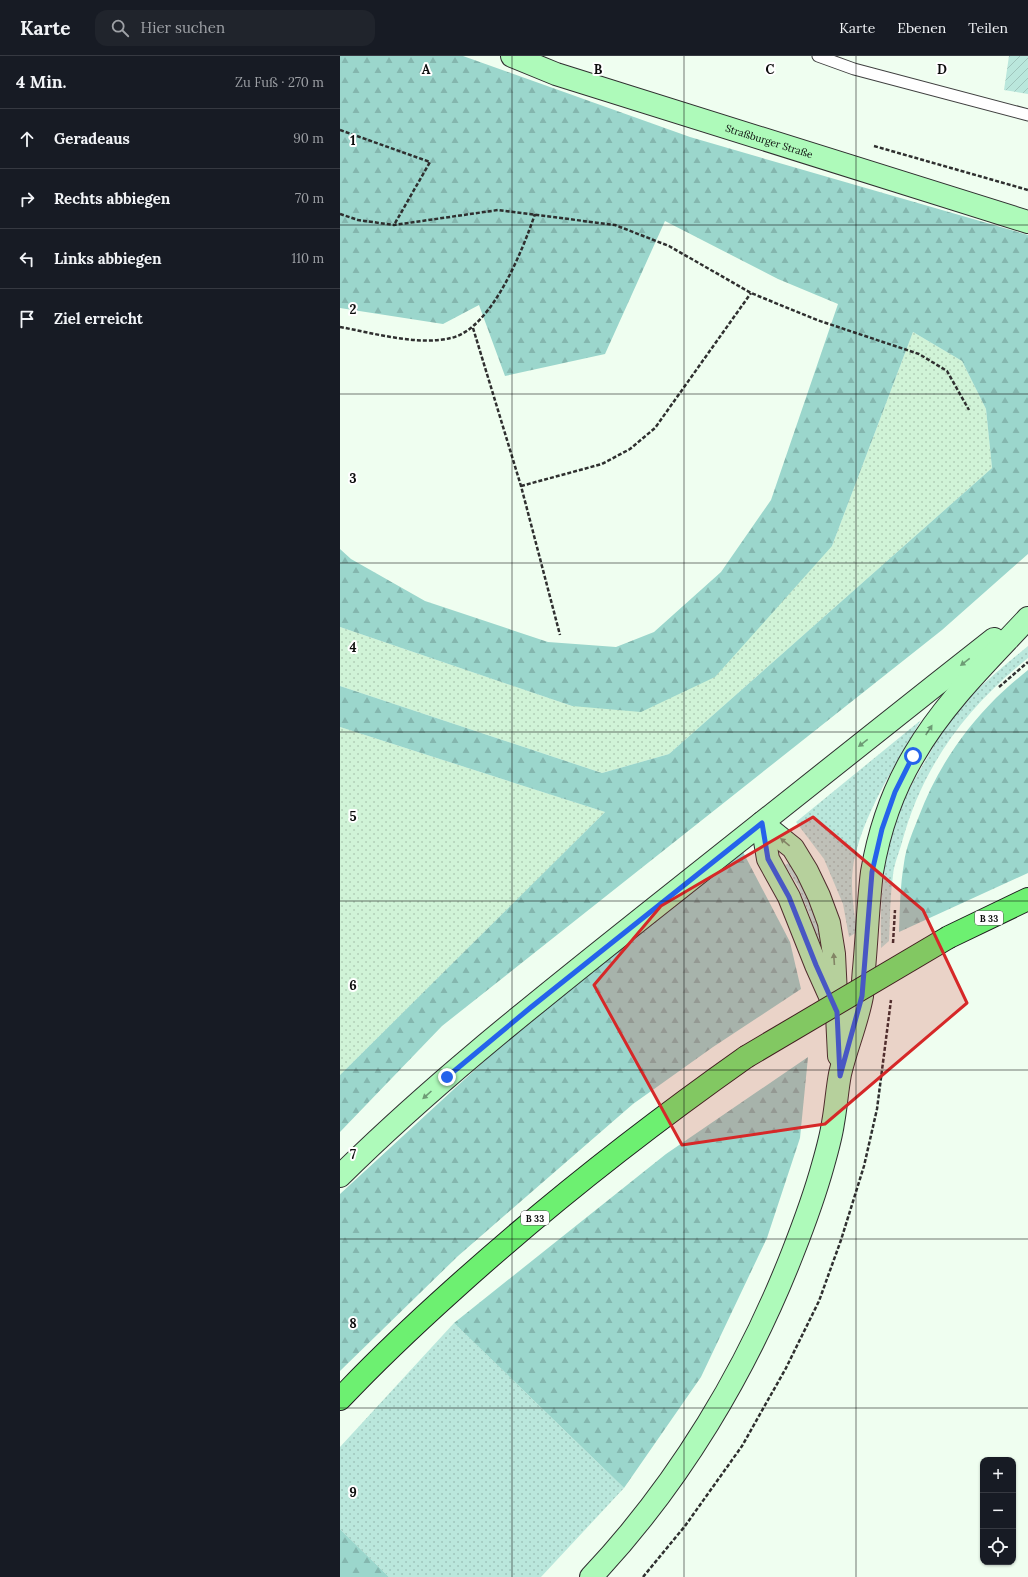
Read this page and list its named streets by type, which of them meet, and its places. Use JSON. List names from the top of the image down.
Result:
{
  "streets": {
    "main road": ["Straßburger Straße", "B 33"]
  },
  "page": {
    "header": "Karte",
    "search": "Hier suchen",
    "nav": ["Karte", "Ebenen", "Teilen"],
    "heading": ["4 Min.", "Zu Fuß · 270 m"],
    "list": [
      ["Geradeaus", "90 m"],
      ["Rechts abbiegen", "70 m"],
      ["Links abbiegen", "110 m"],
      "Ziel erreicht"
    ],
    "map_buttons": ["+", "−"]
  },
  "grid": {
    "columns": [
      "A",
      "B",
      "C",
      "D"
    ],
    "rows": [
      "1",
      "2",
      "3",
      "4",
      "5",
      "6",
      "7",
      "8",
      "9"
    ]
  }
}
